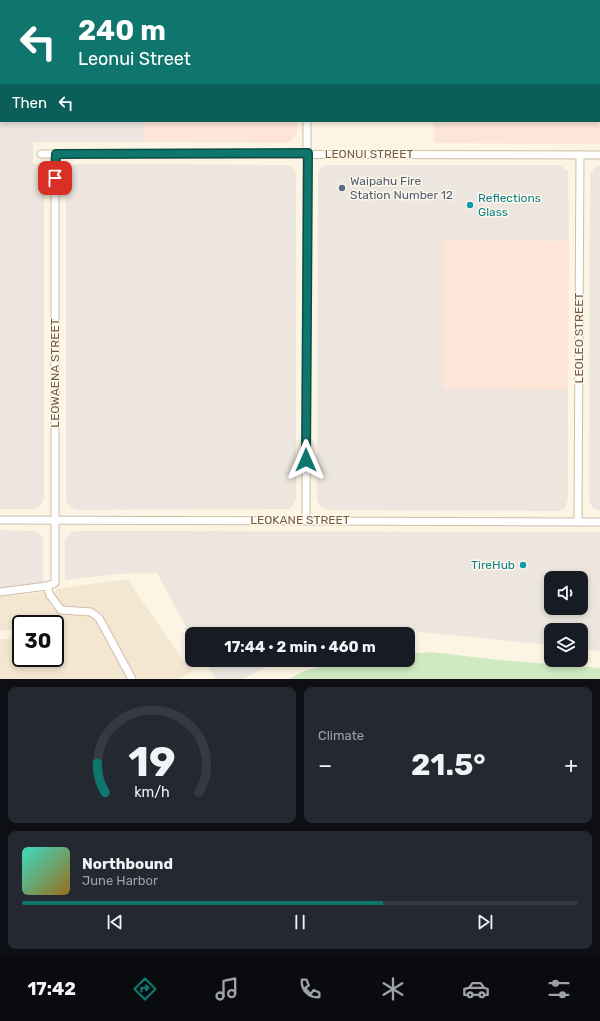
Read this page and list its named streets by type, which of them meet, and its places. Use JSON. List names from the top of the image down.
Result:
{
  "streets": {
    "street": [
      "LEONUI STREET",
      "LEOLEO STREET",
      "LEOWAENA STREET",
      "LEOKANE STREET"
    ]
  },
  "crossings": [
    ["LEONUI STREET", "LEOLEO STREET"],
    ["LEONUI STREET", "LEOWAENA STREET"],
    ["LEOLEO STREET", "LEOKANE STREET"],
    ["LEOWAENA STREET", "LEOKANE STREET"]
  ],
  "places": ["Waipahu Fire Station Number 12", "Reflections Glass", "TireHub"],
  "page": {
    "turn": ["240 m", "Leonui Street"],
    "then": "Then",
    "limit": "30",
    "trip": "17:44 · 2 min · 460 m",
    "tile": "Climate",
    "heat": ["−", "21.5°", "+"],
    "song": ["Northbound", "June Harbor"],
    "tabs": "17:42",
    "gauge": ["19", "km/h"]
  }
}
